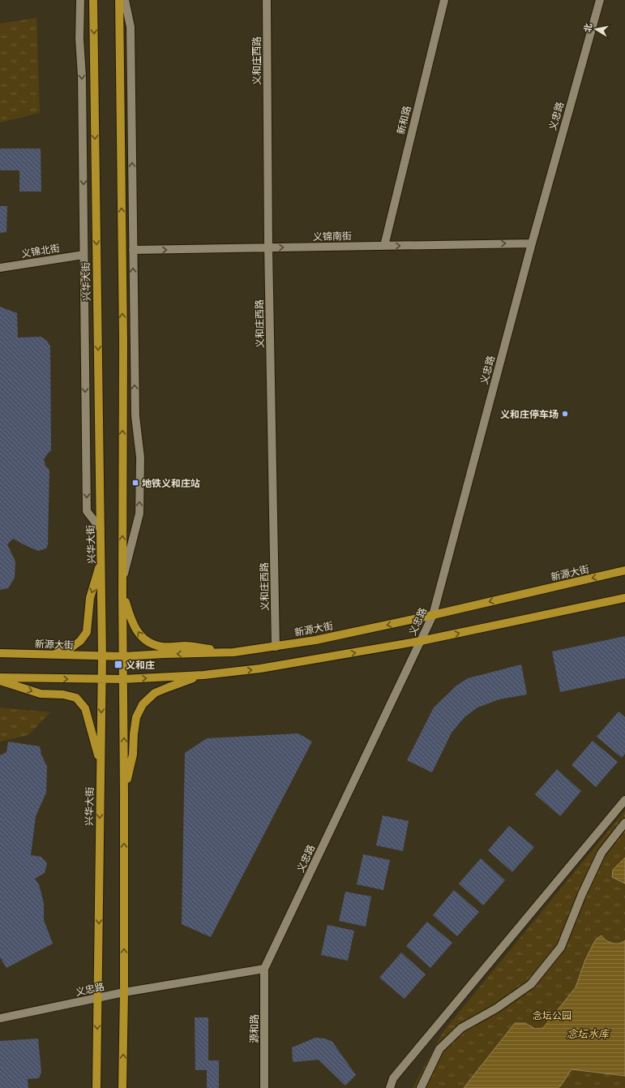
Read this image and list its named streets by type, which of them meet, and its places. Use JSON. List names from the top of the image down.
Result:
{
  "streets": {
    "main road": ["兴华大街", "新源大街"],
    "street": [
      "义和庄西路",
      "义忠路",
      "新和路",
      "义锦南街",
      "义锦北街",
      "源和路"
    ]
  },
  "crossings": [
    ["义和庄西路", "义锦南街"],
    ["义和庄西路", "新源大街"],
    ["义忠路", "义锦南街"],
    ["义忠路", "兴华大街"],
    ["义忠路", "新源大街"],
    ["义忠路", "源和路"],
    ["新和路", "义锦南街"],
    ["兴华大街", "新源大街"]
  ],
  "one_way": ["义锦南街"],
  "water": ["念坛水库"],
  "parks": ["念坛公园"],
  "places": {
    "other": ["义和庄停车场"],
    "transit": ["地铁义和庄站", "义和庄"]
  },
  "north": "left"
}
